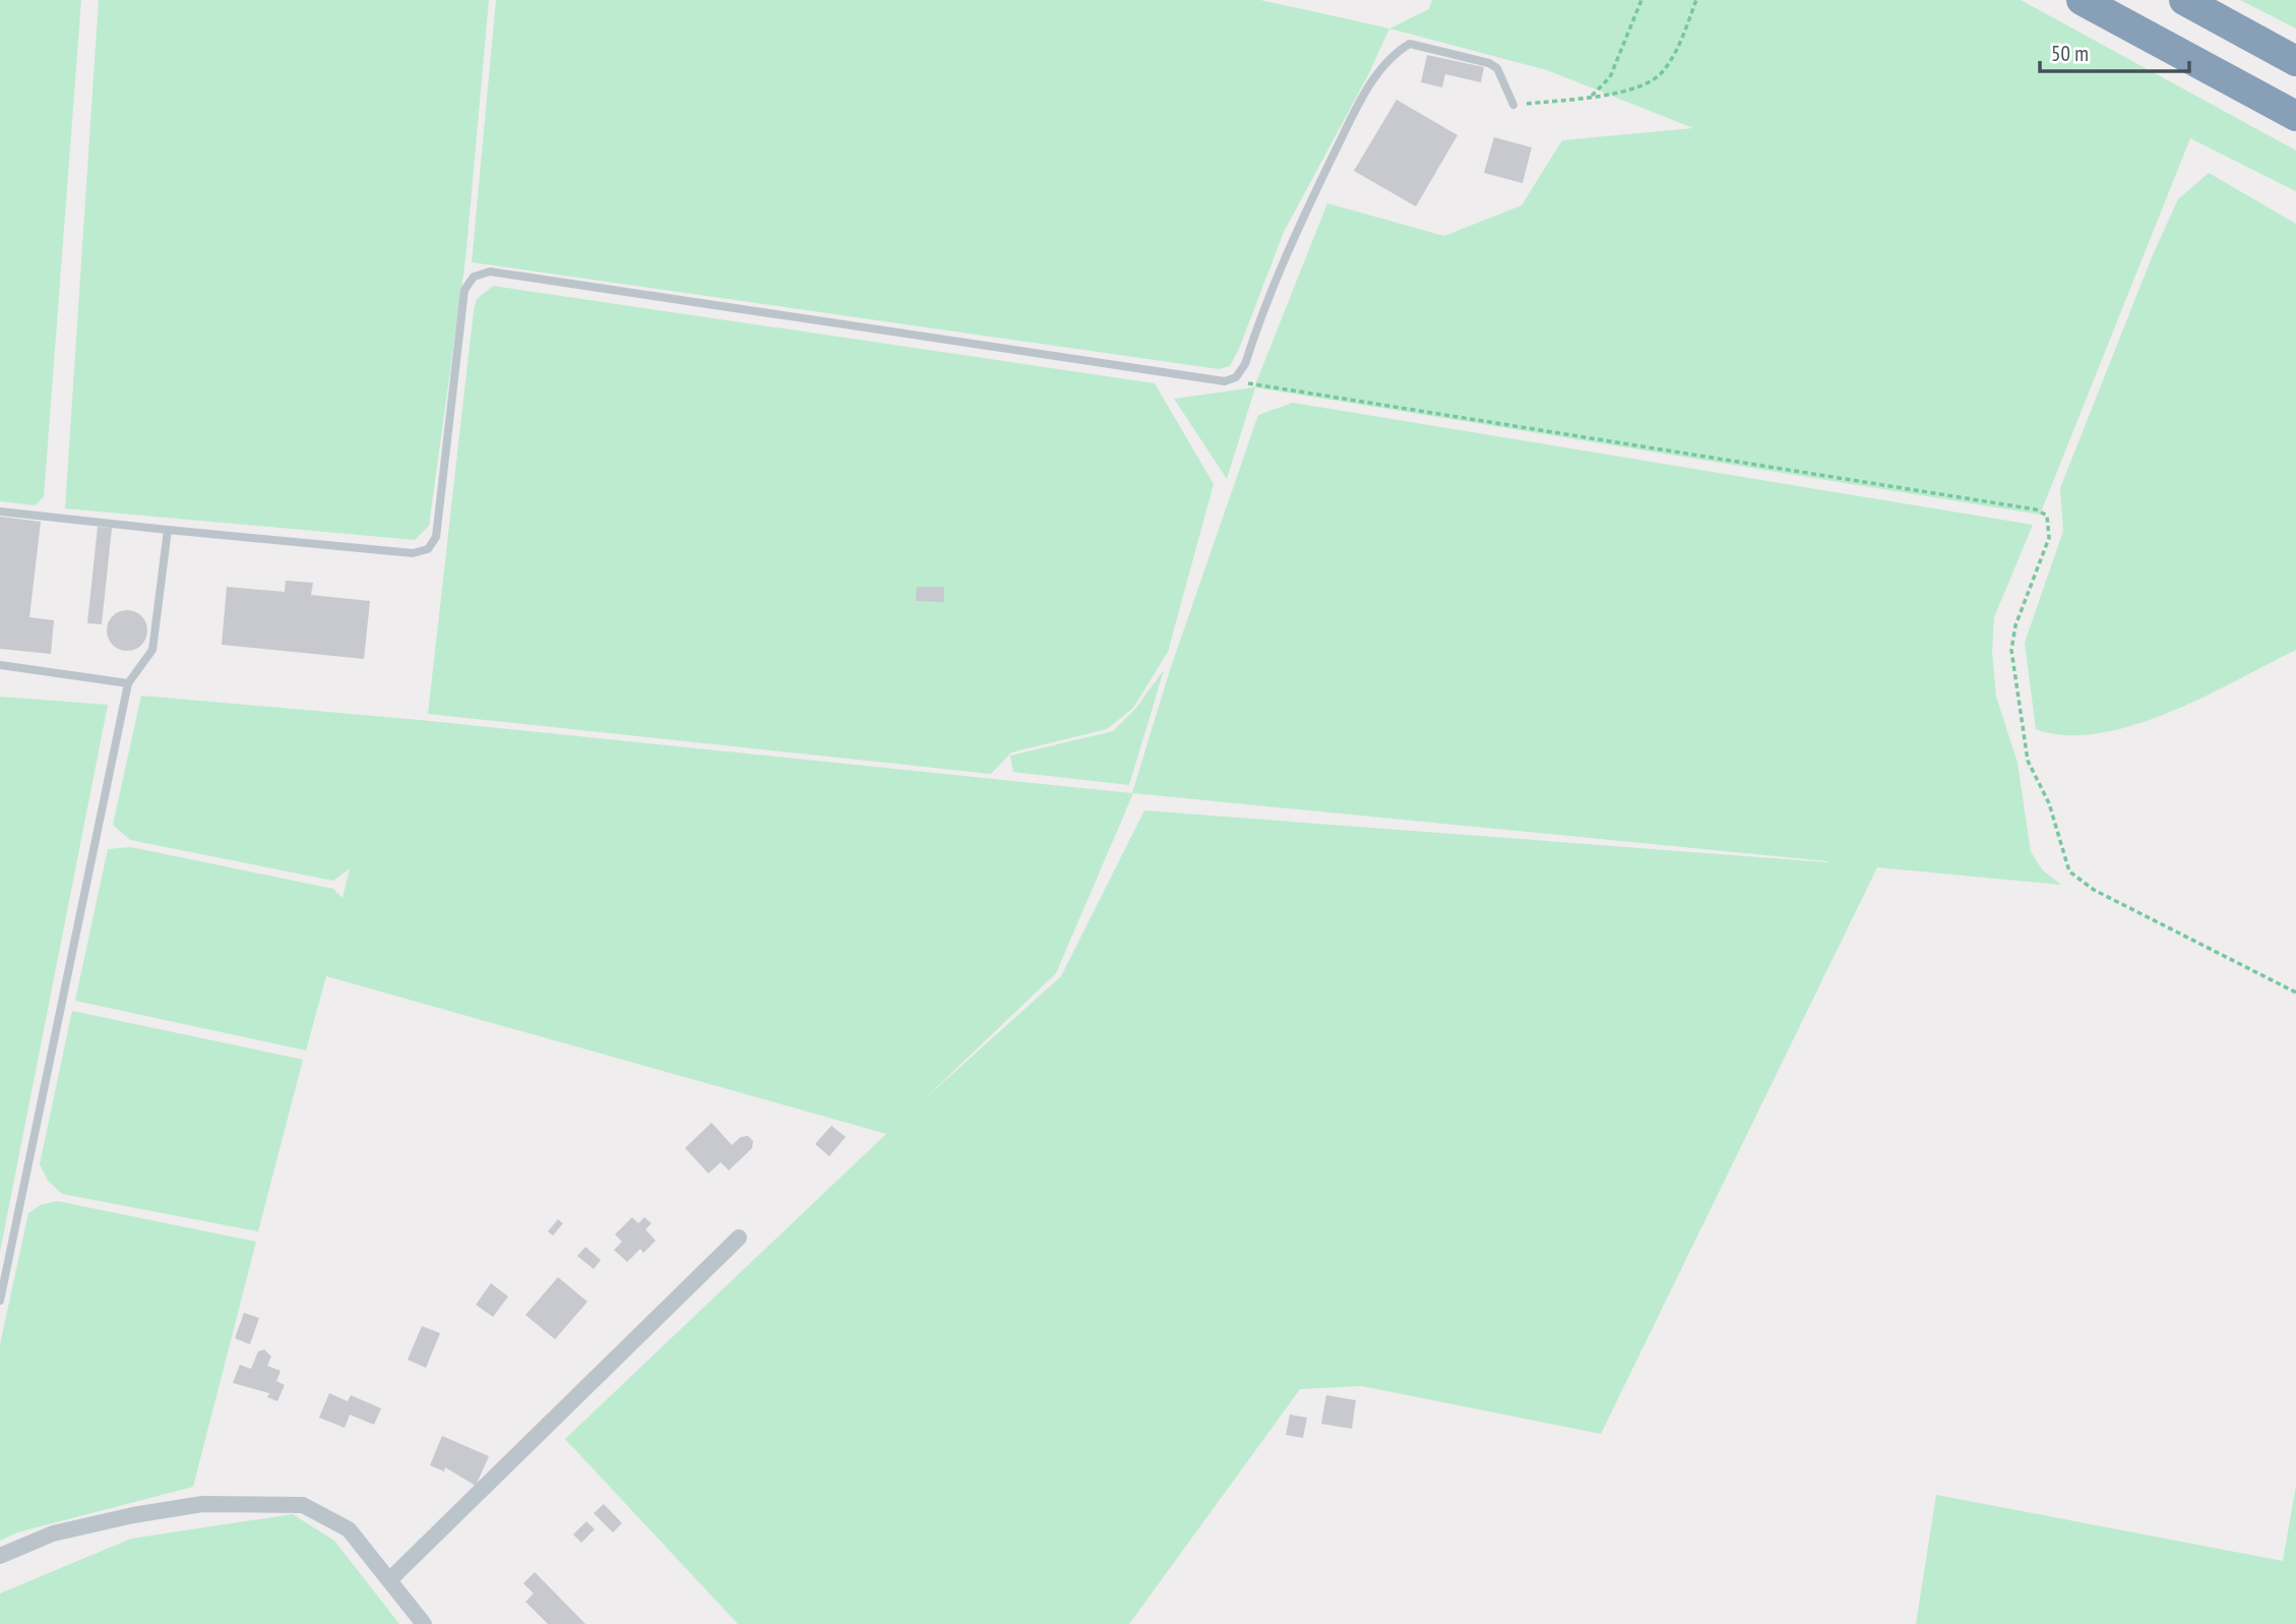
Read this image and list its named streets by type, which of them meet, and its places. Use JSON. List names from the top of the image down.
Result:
{
  "scale_bar": "50 m"
}
